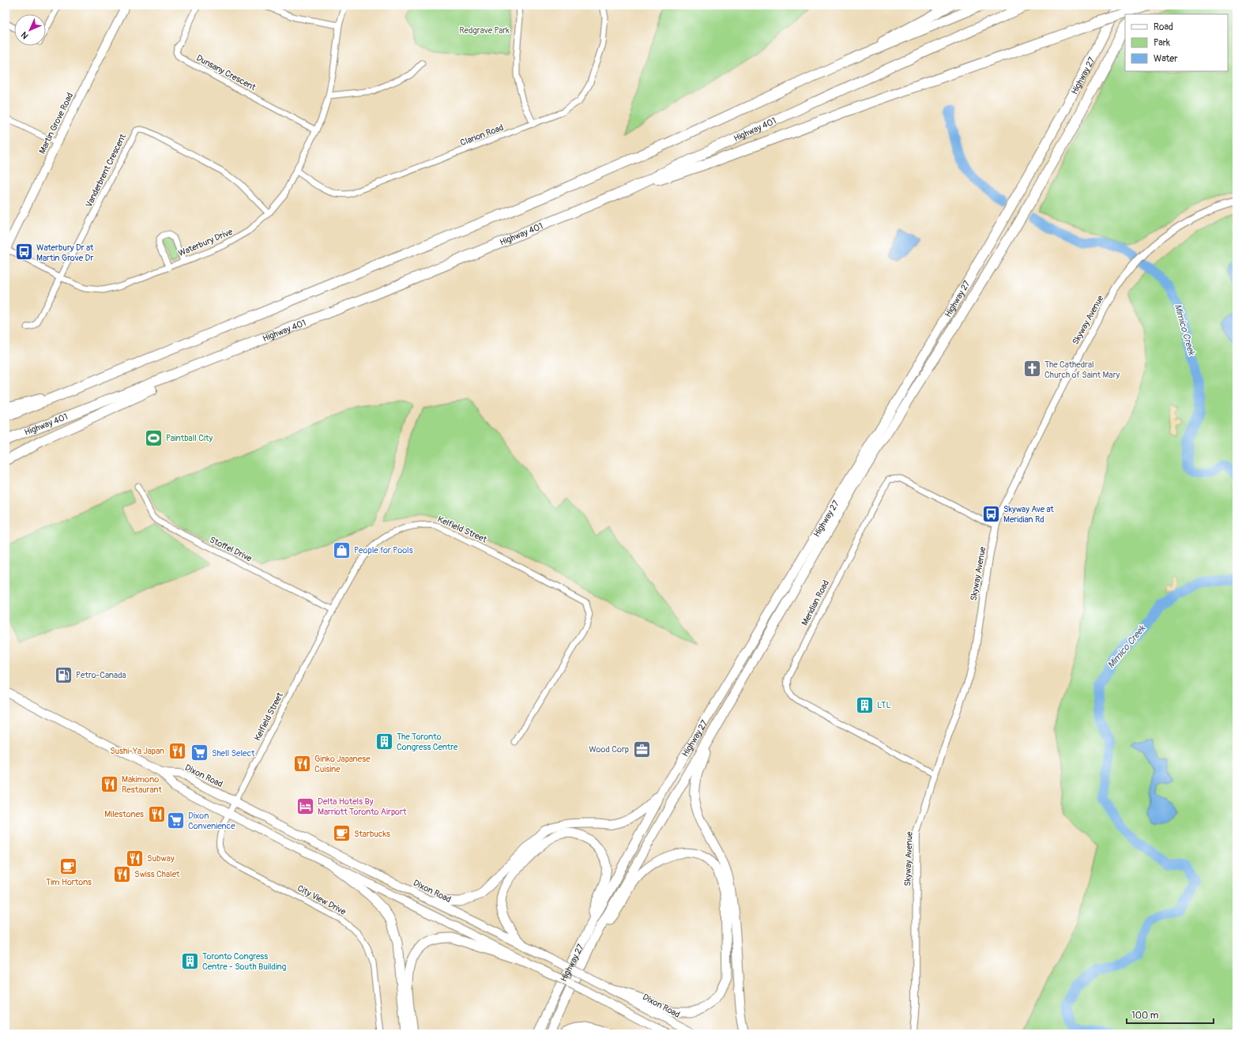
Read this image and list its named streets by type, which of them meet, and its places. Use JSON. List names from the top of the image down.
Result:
{
  "streets": {
    "highway": ["Highway 27", "Highway 401"],
    "main road": ["Martin Grove Road", "Dixon Road"],
    "street": [
      "Dunsany Crescent",
      "Clarion Road",
      "Vanderbrent Crescent",
      "Waterbury Drive",
      "Skyway Avenue",
      "Kelfield Street",
      "Stoffel Drive",
      "Meridian Road",
      "City View Drive"
    ]
  },
  "crossings": [
    ["Dunsany Crescent", "Waterbury Drive"],
    ["Martin Grove Road", "Waterbury Drive"],
    ["Clarion Road", "Waterbury Drive"],
    ["Vanderbrent Crescent", "Waterbury Drive"],
    ["Skyway Avenue", "Meridian Road"],
    ["Kelfield Street", "Stoffel Drive"],
    ["Kelfield Street", "Dixon Road"],
    ["Kelfield Street", "City View Drive"],
    ["Dixon Road", "City View Drive"]
  ],
  "water": ["Mimico Creek"],
  "parks": ["Redgrave Park"],
  "places": {
    "bus stop": ["Waterbury Dr at Martin Grove Dr", "Skyway Ave at Meridian Rd"],
    "church": ["The Cathedral Church of Saint Mary"],
    "sports": ["Paintball City"],
    "shop": ["People for Pools"],
    "fuel station": ["Petro-Canada"],
    "building": ["LTL", "The Toronto Congress Centre", "Toronto Congress Centre - South Building"],
    "office": ["Wood Corp"],
    "restaurant": [
      "Sushi-Ya Japan",
      "Ginko Japanese Cuisine",
      "Makimono Restaurant",
      "Milestones",
      "Subway",
      "Swiss Chalet"
    ],
    "supermarket": ["Shell Select", "Dixon Convenience"],
    "hotel": ["Delta Hotels By Marriott Toronto Airport"],
    "cafe": ["Starbucks", "Tim Hortons"]
  },
  "legend": ["Road", "Park", "Water"],
  "scale_bar": "100 m",
  "north": "bottom left"
}
